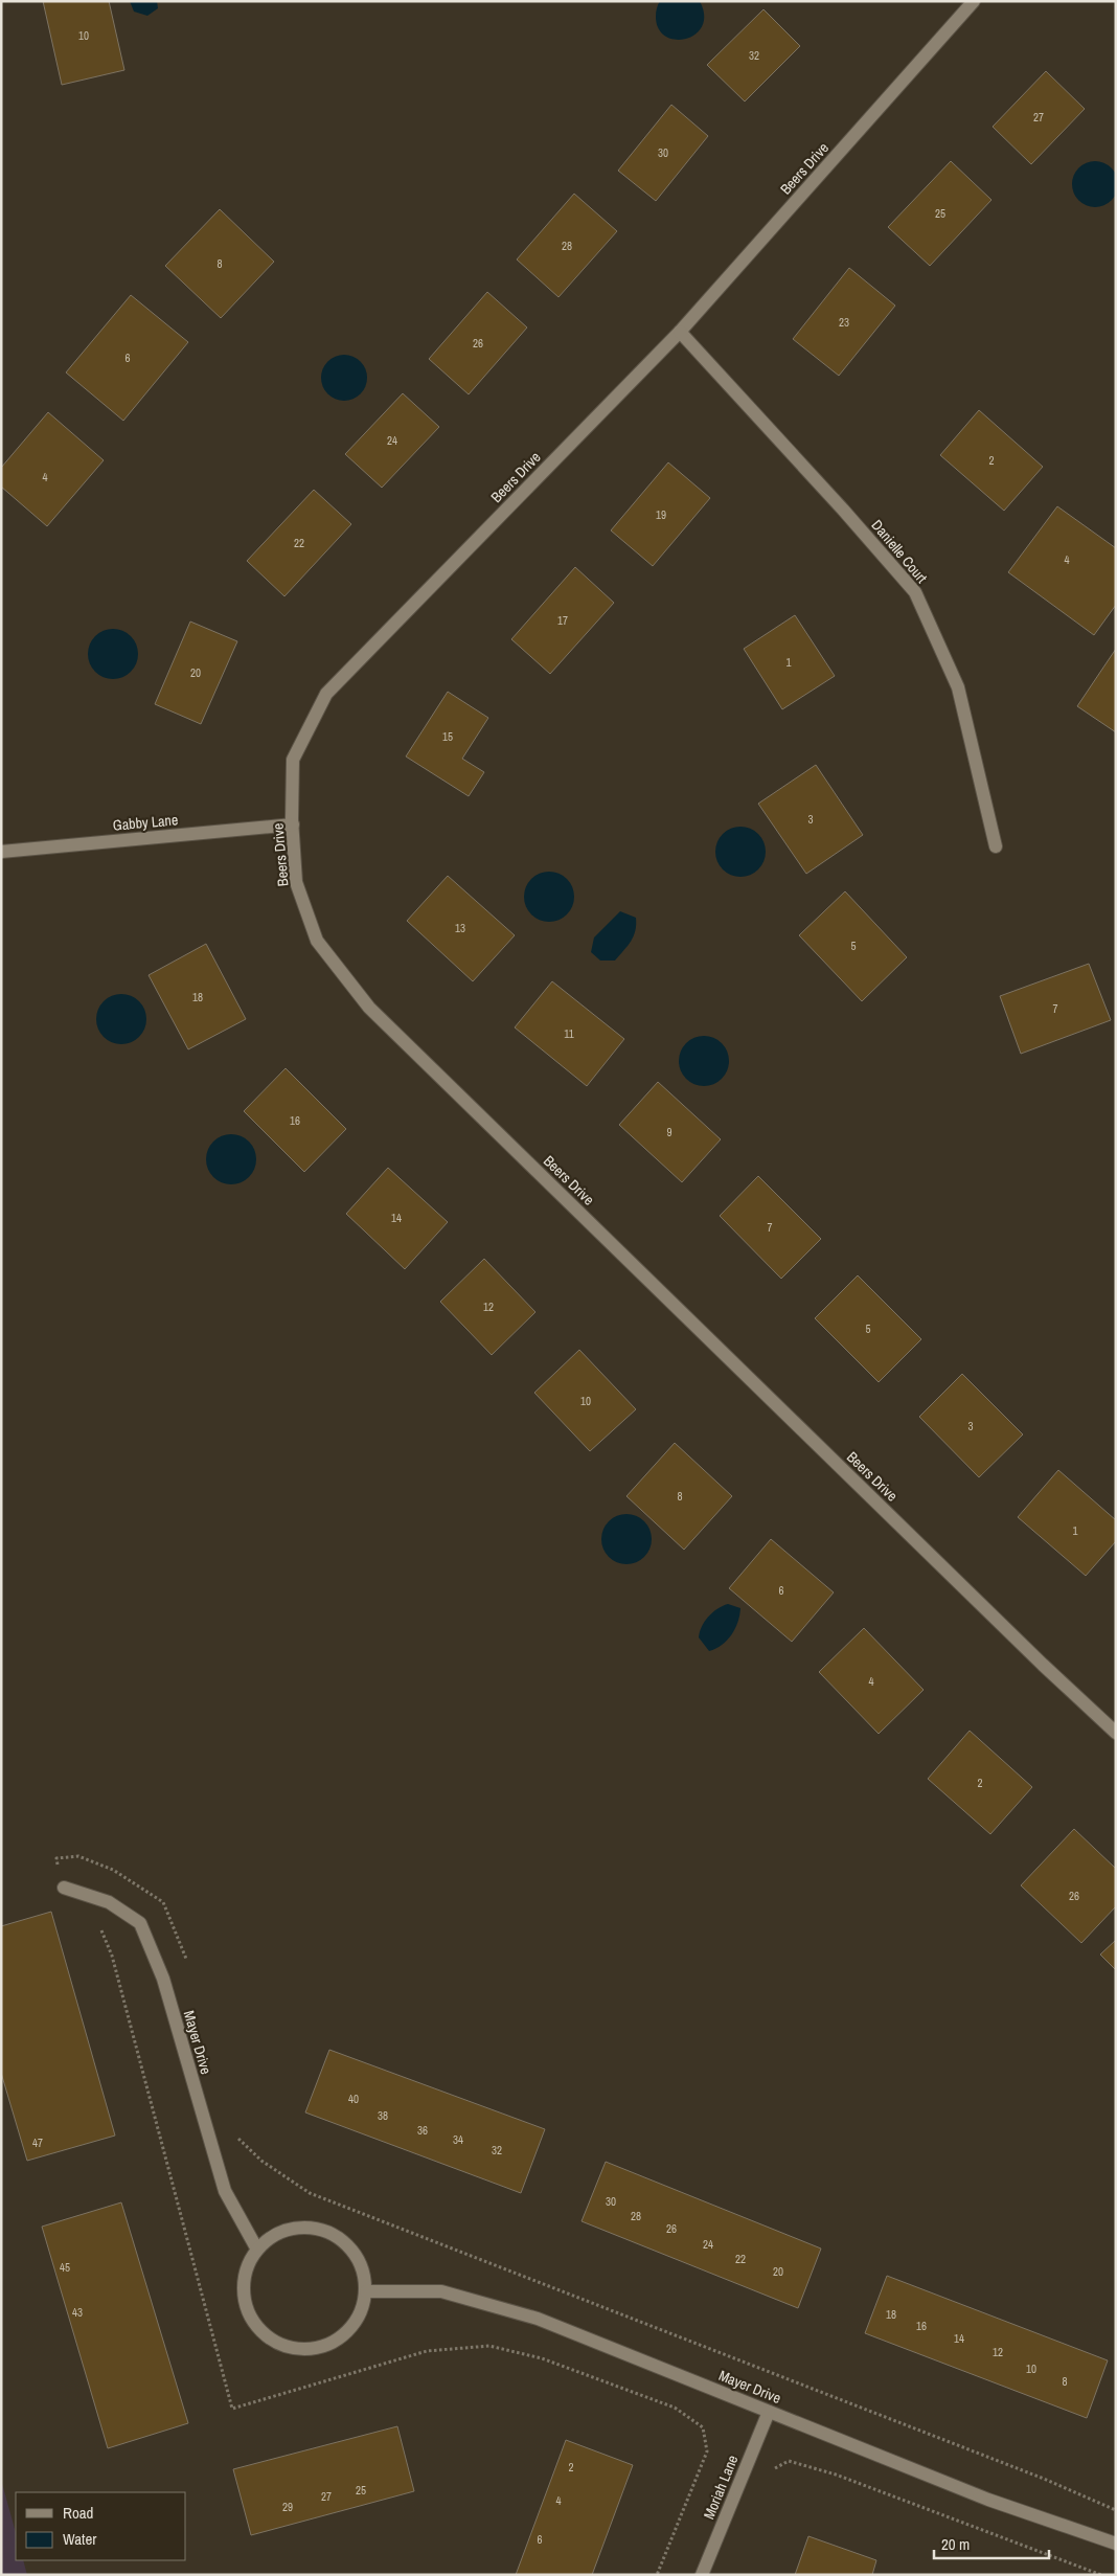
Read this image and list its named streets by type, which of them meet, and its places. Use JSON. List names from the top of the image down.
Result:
{
  "streets": {
    "street": [
      "Beers Drive",
      "Danielle Court",
      "Gabby Lane",
      "Mayer Drive",
      "Moriah Lane"
    ]
  },
  "crossings": [
    ["Beers Drive", "Danielle Court"],
    ["Beers Drive", "Gabby Lane"],
    ["Mayer Drive", "Moriah Lane"]
  ],
  "house_numbers": [
    "10",
    "32",
    "27",
    "30",
    "25",
    "28",
    "8",
    "23",
    "26",
    "6",
    "24",
    "2",
    "4",
    "19",
    "22",
    "4",
    "17",
    "1",
    "20",
    "15",
    "3",
    "13",
    "5",
    "18",
    "7",
    "11",
    "16",
    "9",
    "14",
    "7",
    "12",
    "5",
    "10",
    "3",
    "8",
    "1",
    "6",
    "4",
    "2",
    "26",
    "40",
    "38",
    "36",
    "34",
    "47",
    "32",
    "30",
    "28",
    "26",
    "24",
    "22",
    "45",
    "20",
    "43",
    "18",
    "16",
    "14",
    "12",
    "10",
    "8",
    "2",
    "25",
    "27",
    "4",
    "29",
    "6"
  ],
  "legend": ["Road", "Water"],
  "scale_bar": "20 m"
}
